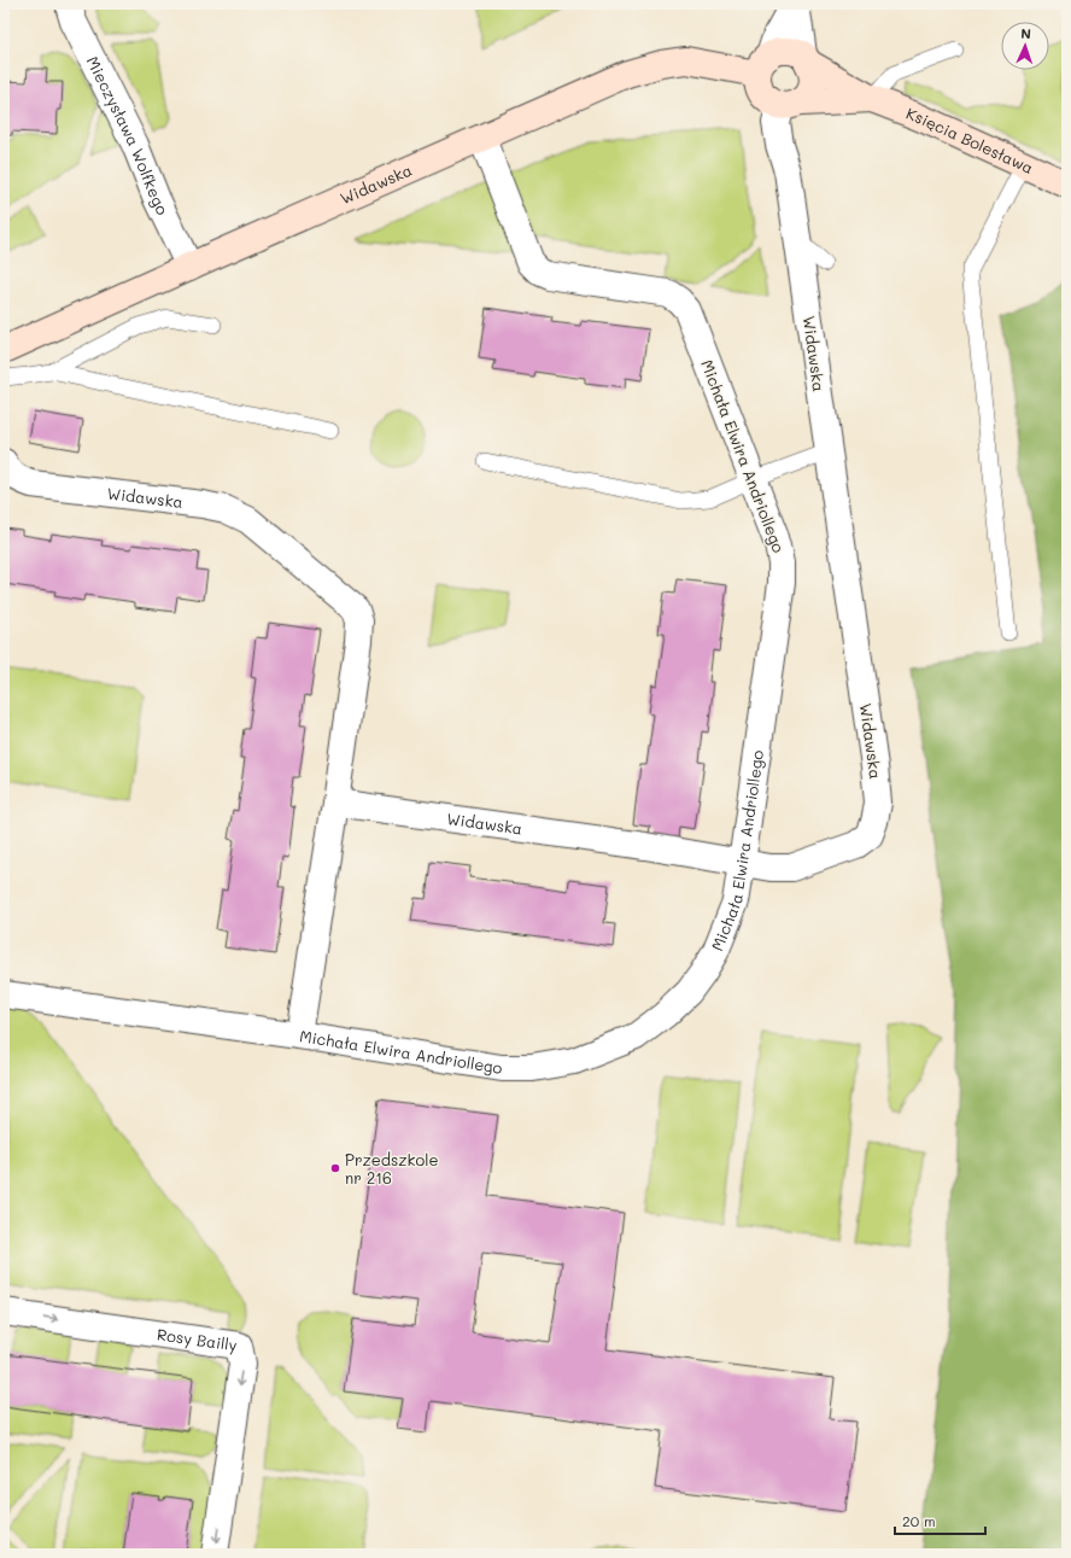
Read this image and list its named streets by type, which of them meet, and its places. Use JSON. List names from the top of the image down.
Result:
{
  "streets": {
    "street": [
      "Mieczysława Wolfkego",
      "Księcia Bolesława",
      "Widawska",
      "Michała Elwira Andriollego",
      "Rosy Bailly"
    ]
  },
  "crossings": [
    ["Mieczysława Wolfkego", "Widawska"],
    ["Księcia Bolesława", "Widawska"],
    ["Widawska", "Michała Elwira Andriollego"]
  ],
  "places": ["Przedszkole nr 216"],
  "scale_bar": "20 m",
  "north": "top"
}
